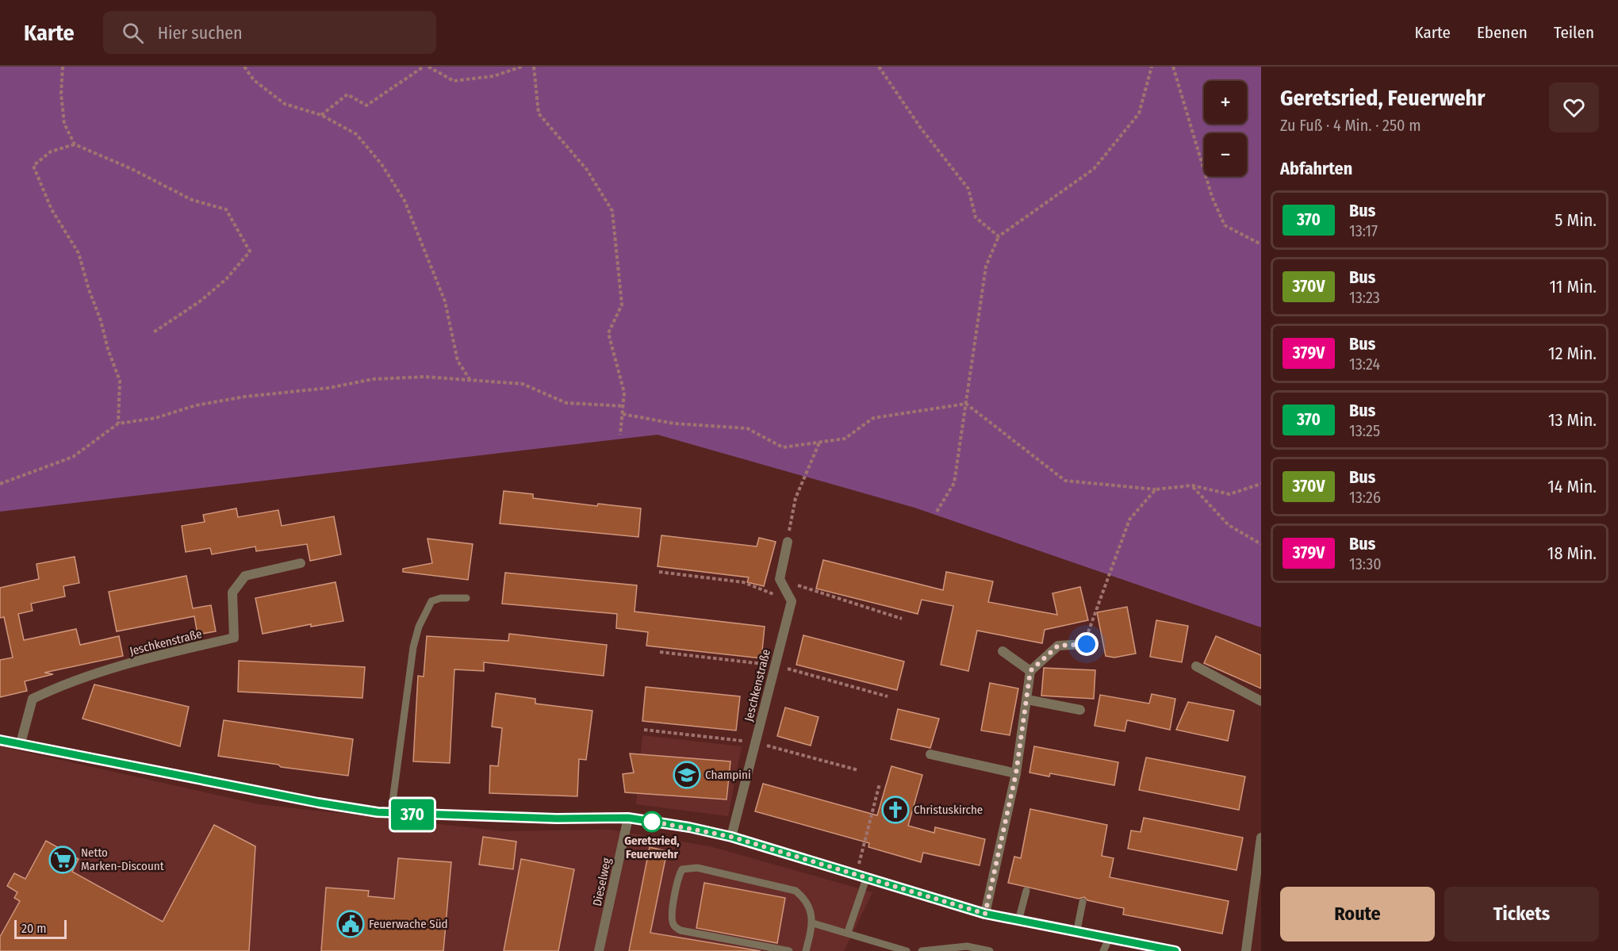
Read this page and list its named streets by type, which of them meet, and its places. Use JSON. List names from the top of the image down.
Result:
{
  "streets": {
    "street": ["Jeschkenstraße", "Dieselweg"]
  },
  "places": {
    "school or university": ["Champini"],
    "church": ["Christuskirche"],
    "other": ["Geretsried, Feuerwehr"],
    "supermarket": ["Netto Marken-Discount"],
    "public building": ["Feuerwache Süd"]
  },
  "lines": ["bus line 370"],
  "scale_bar": "20 m",
  "page": {
    "header": "Karte",
    "search": "Hier suchen",
    "nav": ["Karte", "Ebenen", "Teilen"],
    "on_map": "370",
    "heading": [
      ["Geretsried, Feuerwehr", "Zu Fuß · 4 Min. · 250 m"],
      "Abfahrten"
    ],
    "map_buttons": ["+", "−"],
    "list": [
      {
        "mark": "370",
        "name": "Bus",
        "note": "13:17",
        "value": "5 Min."
      },
      {
        "mark": "370V",
        "name": "Bus",
        "note": "13:23",
        "value": "11 Min."
      },
      {
        "mark": "379V",
        "name": "Bus",
        "note": "13:24",
        "value": "12 Min."
      },
      {
        "mark": "370",
        "name": "Bus",
        "note": "13:25",
        "value": "13 Min."
      },
      {
        "mark": "370V",
        "name": "Bus",
        "note": "13:26",
        "value": "14 Min."
      },
      {
        "mark": "379V",
        "name": "Bus",
        "note": "13:30",
        "value": "18 Min."
      }
    ],
    "buttons": ["Route", "Tickets"],
    "scale": "20 m"
  }
}
